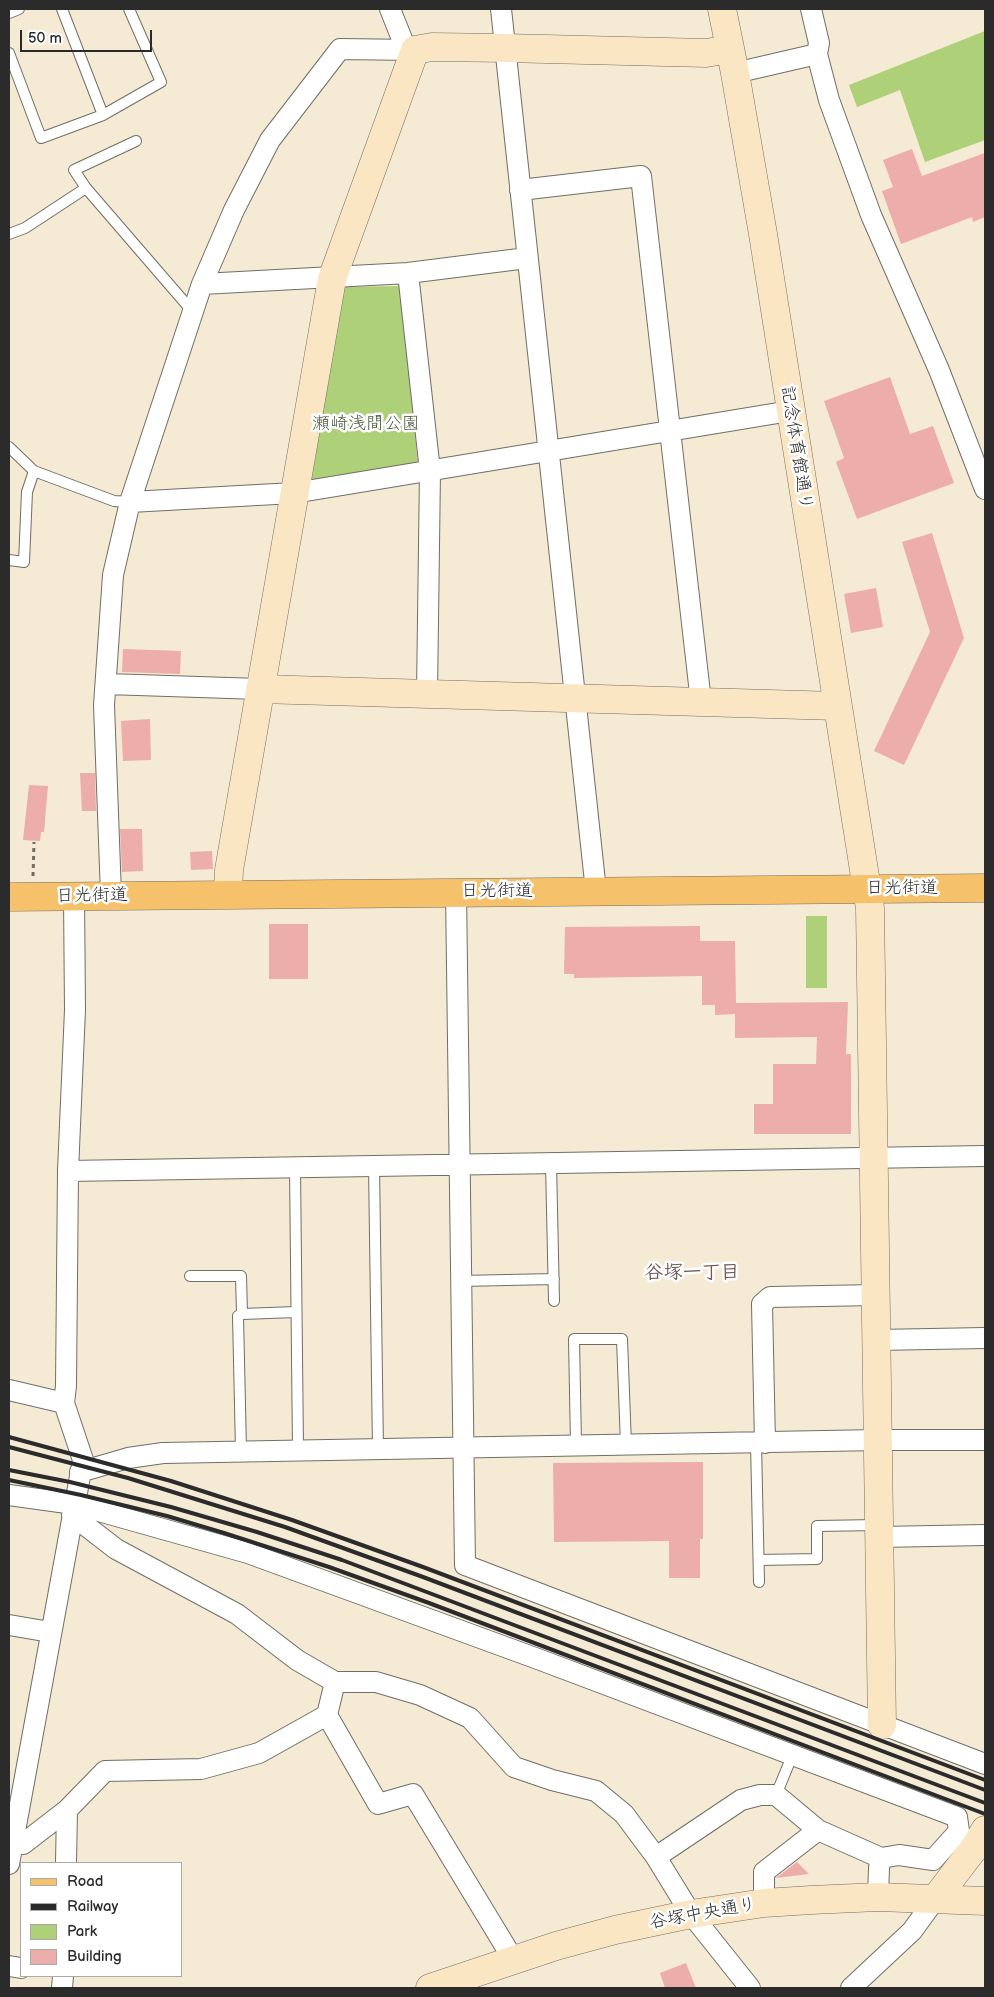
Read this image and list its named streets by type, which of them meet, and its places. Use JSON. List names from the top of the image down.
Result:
{
  "streets": {
    "main road": ["日光街道"],
    "street": ["記念体育館通り", "谷塚中央通り"]
  },
  "crossings": [
    ["記念体育館通り", "日光街道"]
  ],
  "districts": ["谷塚一丁目"],
  "parks": ["瀬崎浅間公園"],
  "legend": [
    "Road",
    "Railway",
    "Park",
    "Building"
  ],
  "scale_bar": "50 m"
}
